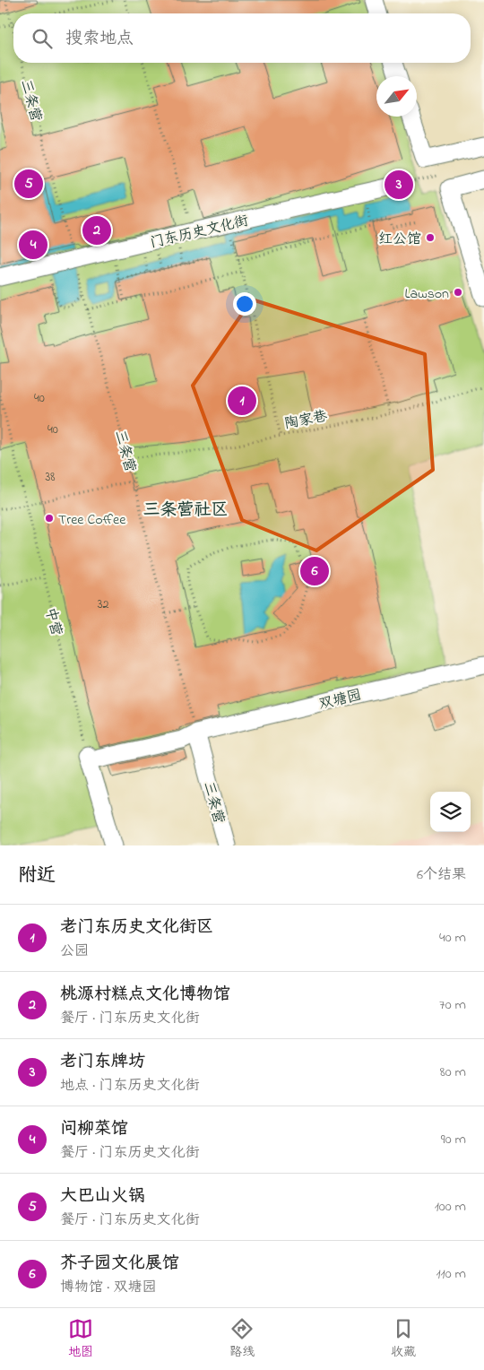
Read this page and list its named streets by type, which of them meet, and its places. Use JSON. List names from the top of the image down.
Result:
{
  "streets": {
    "street": ["三条营", "门东历史文化街", "双塘园"],
    "path": ["陶家巷", "中营"]
  },
  "crossings": [
    ["三条营", "门东历史文化街"],
    ["三条营", "陶家巷"],
    ["三条营", "双塘园"],
    ["中营", "双塘园"]
  ],
  "districts": ["三条营社区"],
  "places": ["红公馆", "Lawson", "Tree Coffee"],
  "house_numbers": [
    "40",
    "40",
    "38",
    "32"
  ],
  "north": "top right",
  "page": {
    "search": "搜索地点",
    "pins": [
      "5",
      "3",
      "2",
      "4",
      "1",
      "6"
    ],
    "heading": ["附近", "6个结果"],
    "list": [
      {
        "mark": "1",
        "name": "老门东历史文化街区",
        "note": "公园",
        "value": "40 m"
      },
      {
        "mark": "2",
        "name": "桃源村糕点文化博物馆",
        "note": "餐厅 · 门东历史文化街",
        "value": "70 m"
      },
      {
        "mark": "3",
        "name": "老门东牌坊",
        "note": "地点 · 门东历史文化街",
        "value": "80 m"
      },
      {
        "mark": "4",
        "name": "问柳菜馆",
        "note": "餐厅 · 门东历史文化街",
        "value": "90 m"
      },
      {
        "mark": "5",
        "name": "大巴山火锅",
        "note": "餐厅 · 门东历史文化街",
        "value": "100 m"
      },
      {
        "mark": "6",
        "name": "芥子园文化展馆",
        "note": "博物馆 · 双塘园",
        "value": "110 m"
      }
    ],
    "nav": ["地图", "路线", "收藏"]
  }
}
